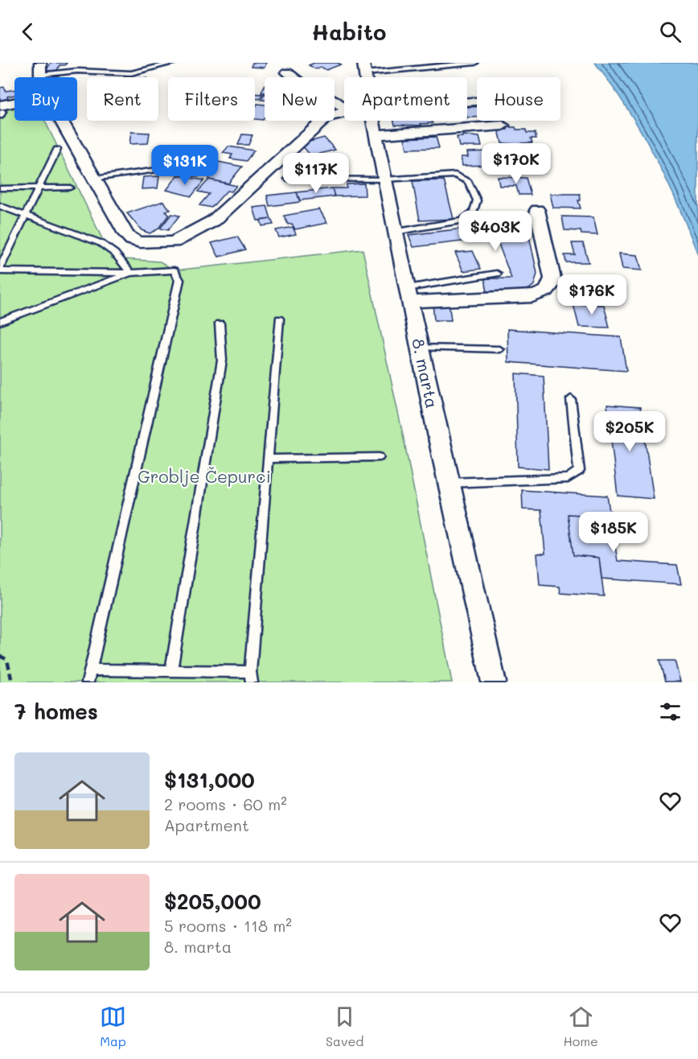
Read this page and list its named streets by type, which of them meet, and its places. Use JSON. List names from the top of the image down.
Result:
{
  "streets": {
    "street": ["8. marta"]
  },
  "parks": ["Groblje Čepurci"],
  "page": {
    "header": "Habito",
    "chip": [
      "Buy",
      "Rent",
      "Filters",
      "New",
      "Apartment",
      "House"
    ],
    "price": [
      "$170K",
      "$131K",
      "$117K",
      "$403K",
      "$176K",
      "$205K",
      "$185K"
    ],
    "heading": "7 homes",
    "list": [
      {
        "name": "$131,000",
        "note": "2 rooms · 60 m² · Apartment"
      },
      {
        "name": "$205,000",
        "note": "5 rooms · 118 m² · 8. marta"
      }
    ],
    "tabs": ["Map", "Saved", "Home"]
  }
}
